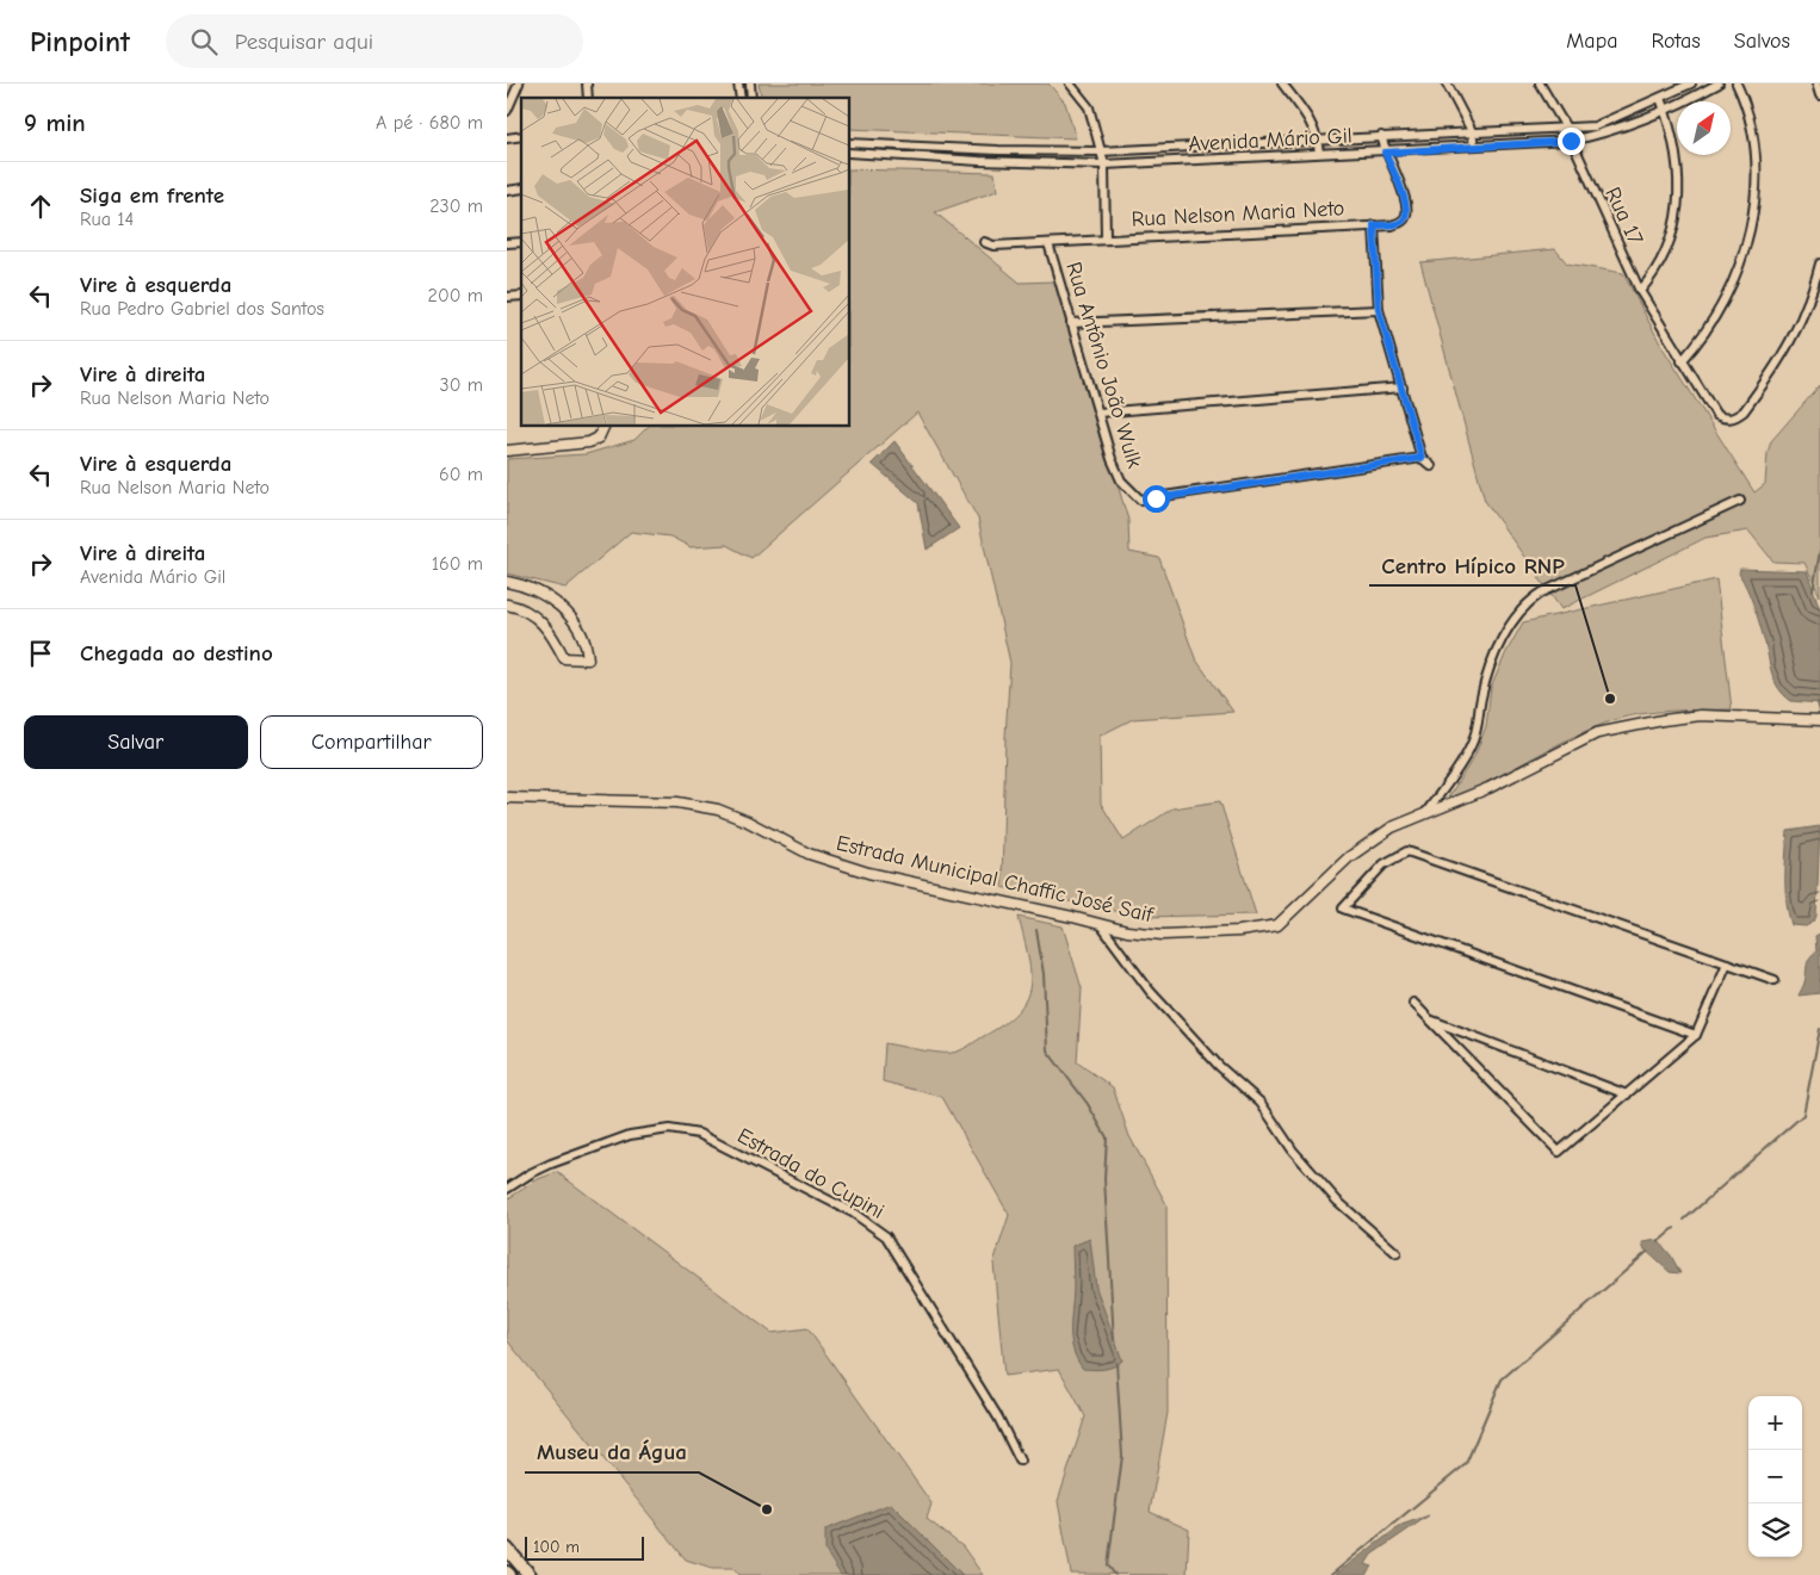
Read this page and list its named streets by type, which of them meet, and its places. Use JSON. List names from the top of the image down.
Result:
{
  "streets": {
    "street": [
      "Avenida Mário Gil",
      "Rua Nelson Maria Neto",
      "Rua 17",
      "Rua Antônio João Wulk",
      "Estrada Municipal Chaffic José Saif",
      "Estrada do Cupini"
    ]
  },
  "crossings": [
    ["Avenida Mário Gil", "Rua Nelson Maria Neto"],
    ["Avenida Mário Gil", "Rua 17"],
    ["Rua Nelson Maria Neto", "Rua Antônio João Wulk"]
  ],
  "places": ["Centro Hípico RNP", "Museu da Água"],
  "scale_bar": "100 m",
  "north": "top right",
  "page": {
    "header": "Pinpoint",
    "search": "Pesquisar aqui",
    "nav": ["Mapa", "Rotas", "Salvos"],
    "heading": ["9 min", "A pé · 680 m"],
    "list": [
      ["Siga em frente", "Rua 14", "230 m"],
      ["Vire à esquerda", "Rua Pedro Gabriel dos Santos", "200 m"],
      ["Vire à direita", "Rua Nelson Maria Neto", "30 m"],
      ["Vire à esquerda", "Rua Nelson Maria Neto", "60 m"],
      ["Vire à direita", "Avenida Mário Gil", "160 m"],
      "Chegada ao destino"
    ],
    "buttons": ["Salvar", "Compartilhar"],
    "map_buttons": ["+", "−"],
    "scale": "100 m"
  }
}
